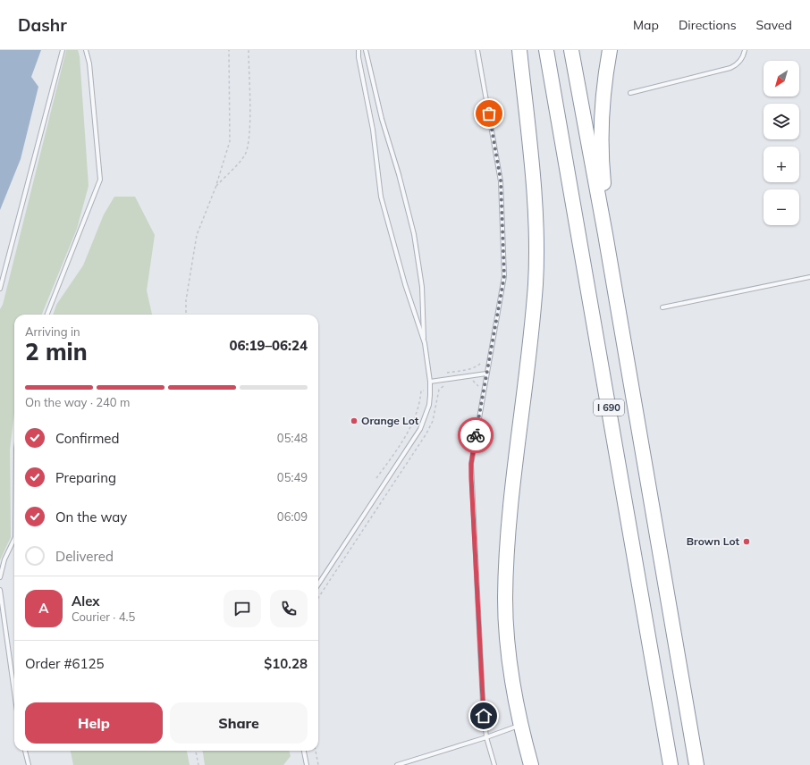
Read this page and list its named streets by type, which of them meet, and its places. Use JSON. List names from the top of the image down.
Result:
{
  "streets": {
    "highway": ["I 690"]
  },
  "places": ["Orange Lot", "Brown Lot"],
  "north": "bottom left",
  "page": {
    "header": "Dashr",
    "nav": ["Map", "Directions", "Saved"],
    "map_buttons": ["+", "−"],
    "heading": ["2 min", "Arriving in", "06:19–06:24"],
    "panel": [
      "Alex",
      "Courier · 4.5",
      "Order #6125",
      "$10.28"
    ],
    "bar": "On the way · 240 m",
    "list": [
      ["Confirmed", "05:48"],
      ["Preparing", "05:49"],
      ["On the way", "06:09"],
      "Delivered"
    ],
    "round": "A",
    "buttons": ["Help", "Share"]
  }
}
